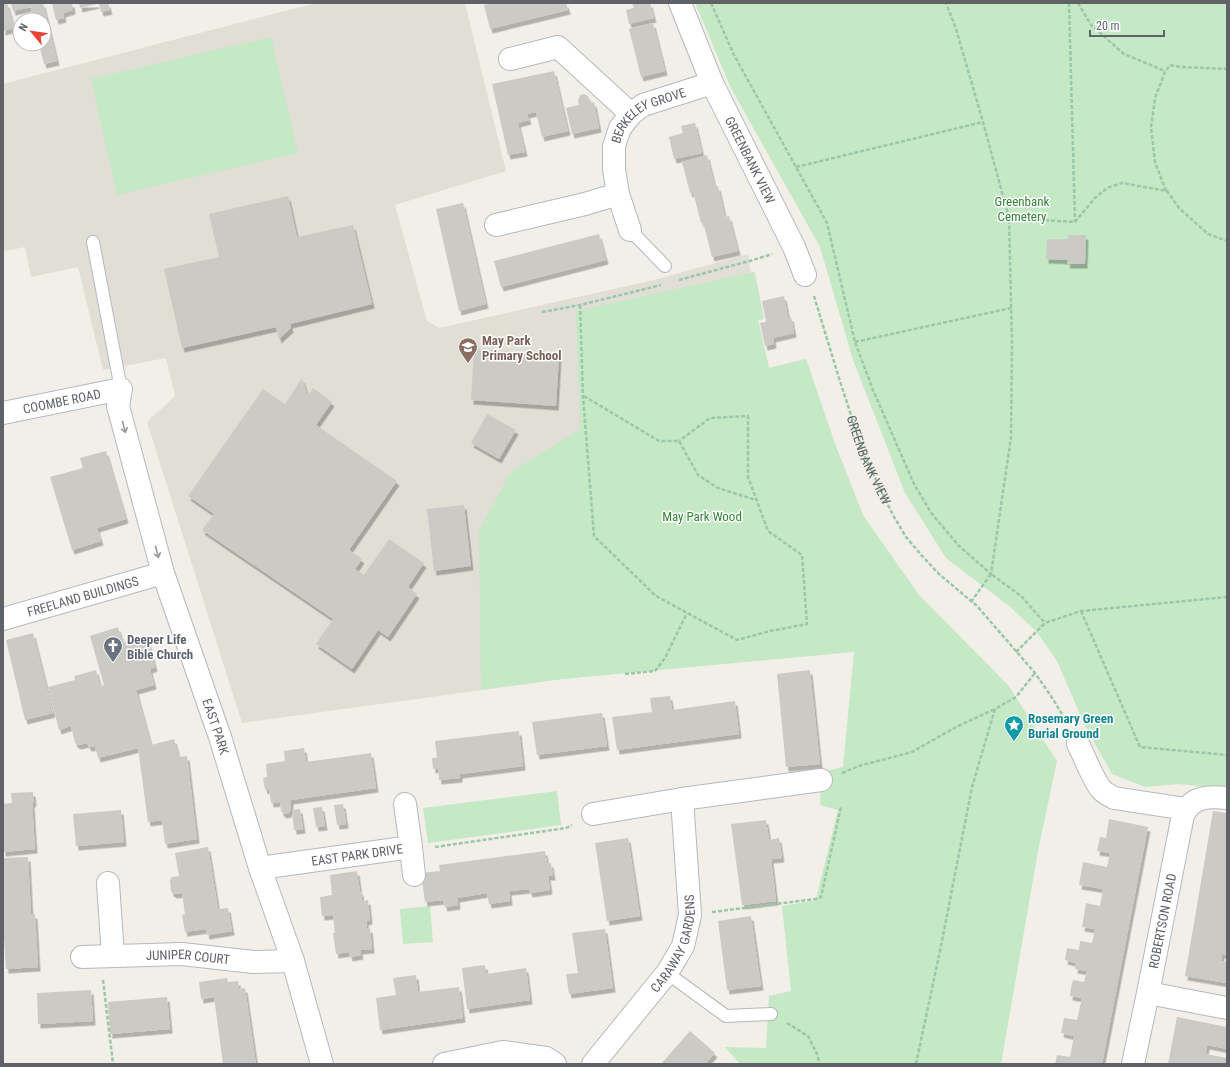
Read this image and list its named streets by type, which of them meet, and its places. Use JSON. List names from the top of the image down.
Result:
{
  "streets": {
    "street": [
      "BERKELEY GROVE",
      "GREENBANK VIEW",
      "COOMBE ROAD",
      "FREELAND BUILDINGS",
      "EAST PARK",
      "EAST PARK DRIVE",
      "ROBERTSON ROAD",
      "CARAWAY GARDENS",
      "JUNIPER COURT"
    ]
  },
  "crossings": [
    ["BERKELEY GROVE", "GREENBANK VIEW"],
    ["COOMBE ROAD", "EAST PARK"],
    ["FREELAND BUILDINGS", "EAST PARK"],
    ["EAST PARK", "EAST PARK DRIVE"],
    ["EAST PARK", "JUNIPER COURT"]
  ],
  "parks": ["Greenbank Cemetery", "May Park Wood"],
  "places": {
    "school or university": ["May Park Primary School"],
    "church": ["Deeper Life Bible Church"],
    "place": ["Rosemary Green Burial Ground"]
  },
  "scale_bar": "20 m",
  "north": "top left"
}
